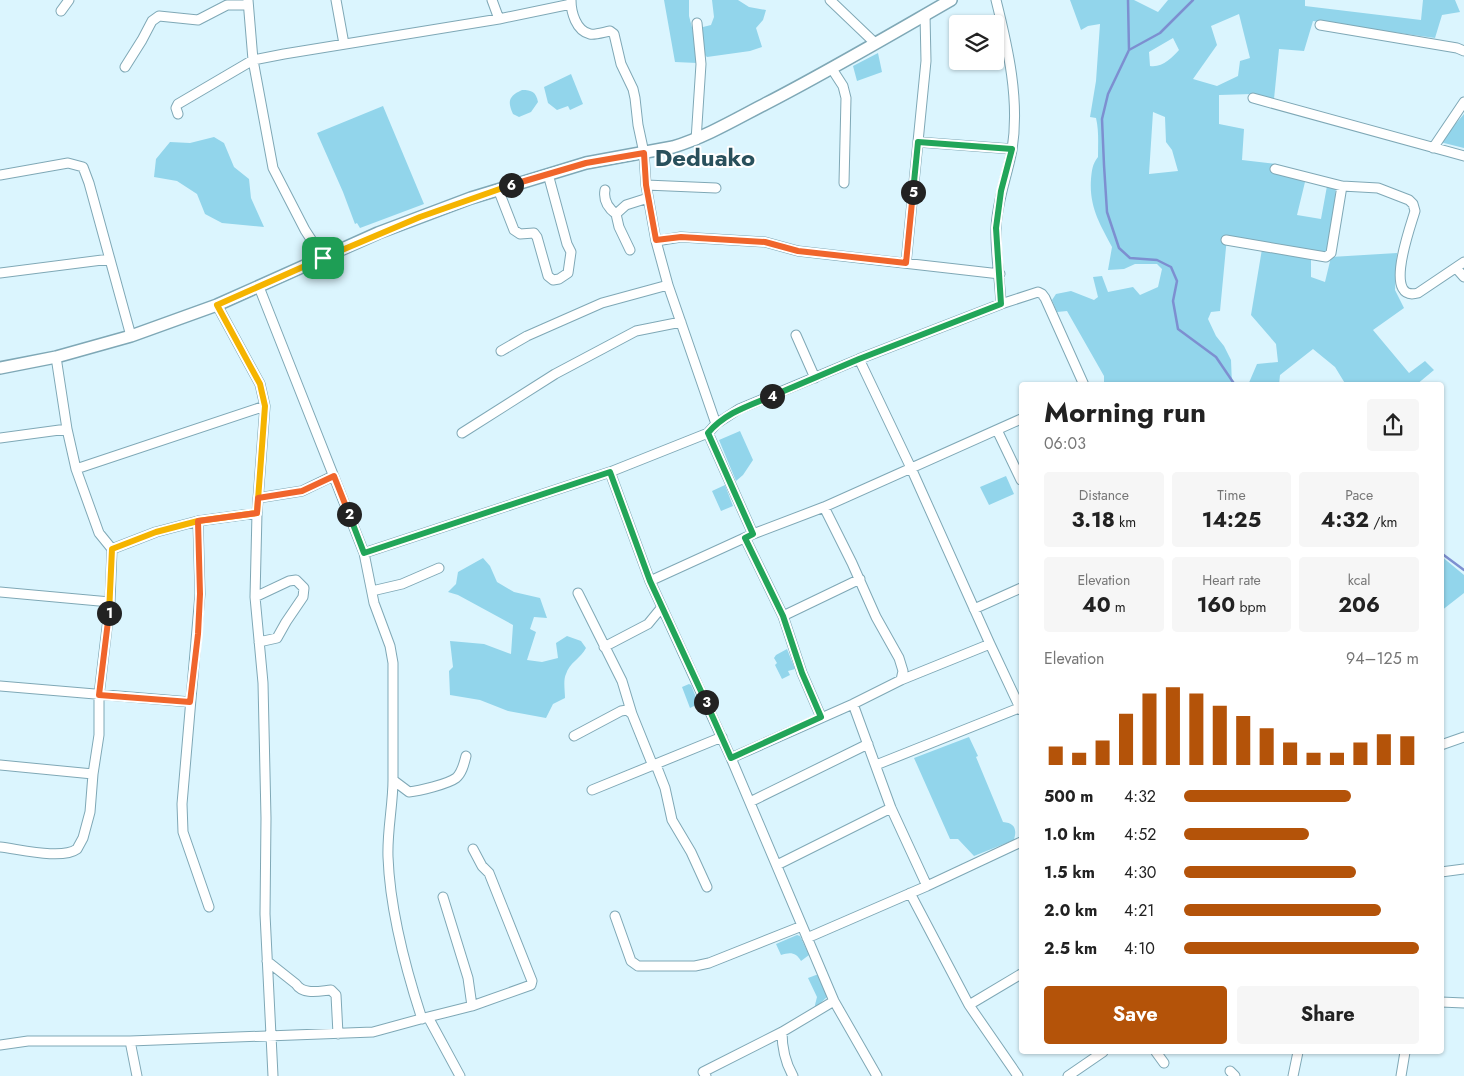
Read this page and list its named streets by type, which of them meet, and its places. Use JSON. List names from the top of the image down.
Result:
{
  "districts": ["Deduako"],
  "page": {
    "pins": [
      "6",
      "5",
      "4",
      "2",
      "1",
      "3"
    ],
    "heading": ["Morning run", "06:03"],
    "stats": [
      ["Distance", "3.18 km"],
      ["Time", "14:25"],
      ["Pace", "4:32 /km"],
      ["Elevation", "40 m"],
      ["Heart rate", "160 bpm"],
      ["kcal", "206"]
    ],
    "chart": ["Elevation", "94–125 m"],
    "list": [
      {
        "name": "500 m",
        "note": "4:32"
      },
      {
        "name": "1.0 km",
        "note": "4:52"
      },
      {
        "name": "1.5 km",
        "note": "4:30"
      },
      {
        "name": "2.0 km",
        "note": "4:21"
      },
      {
        "name": "2.5 km",
        "note": "4:10"
      }
    ],
    "buttons": ["Save", "Share"]
  }
}
